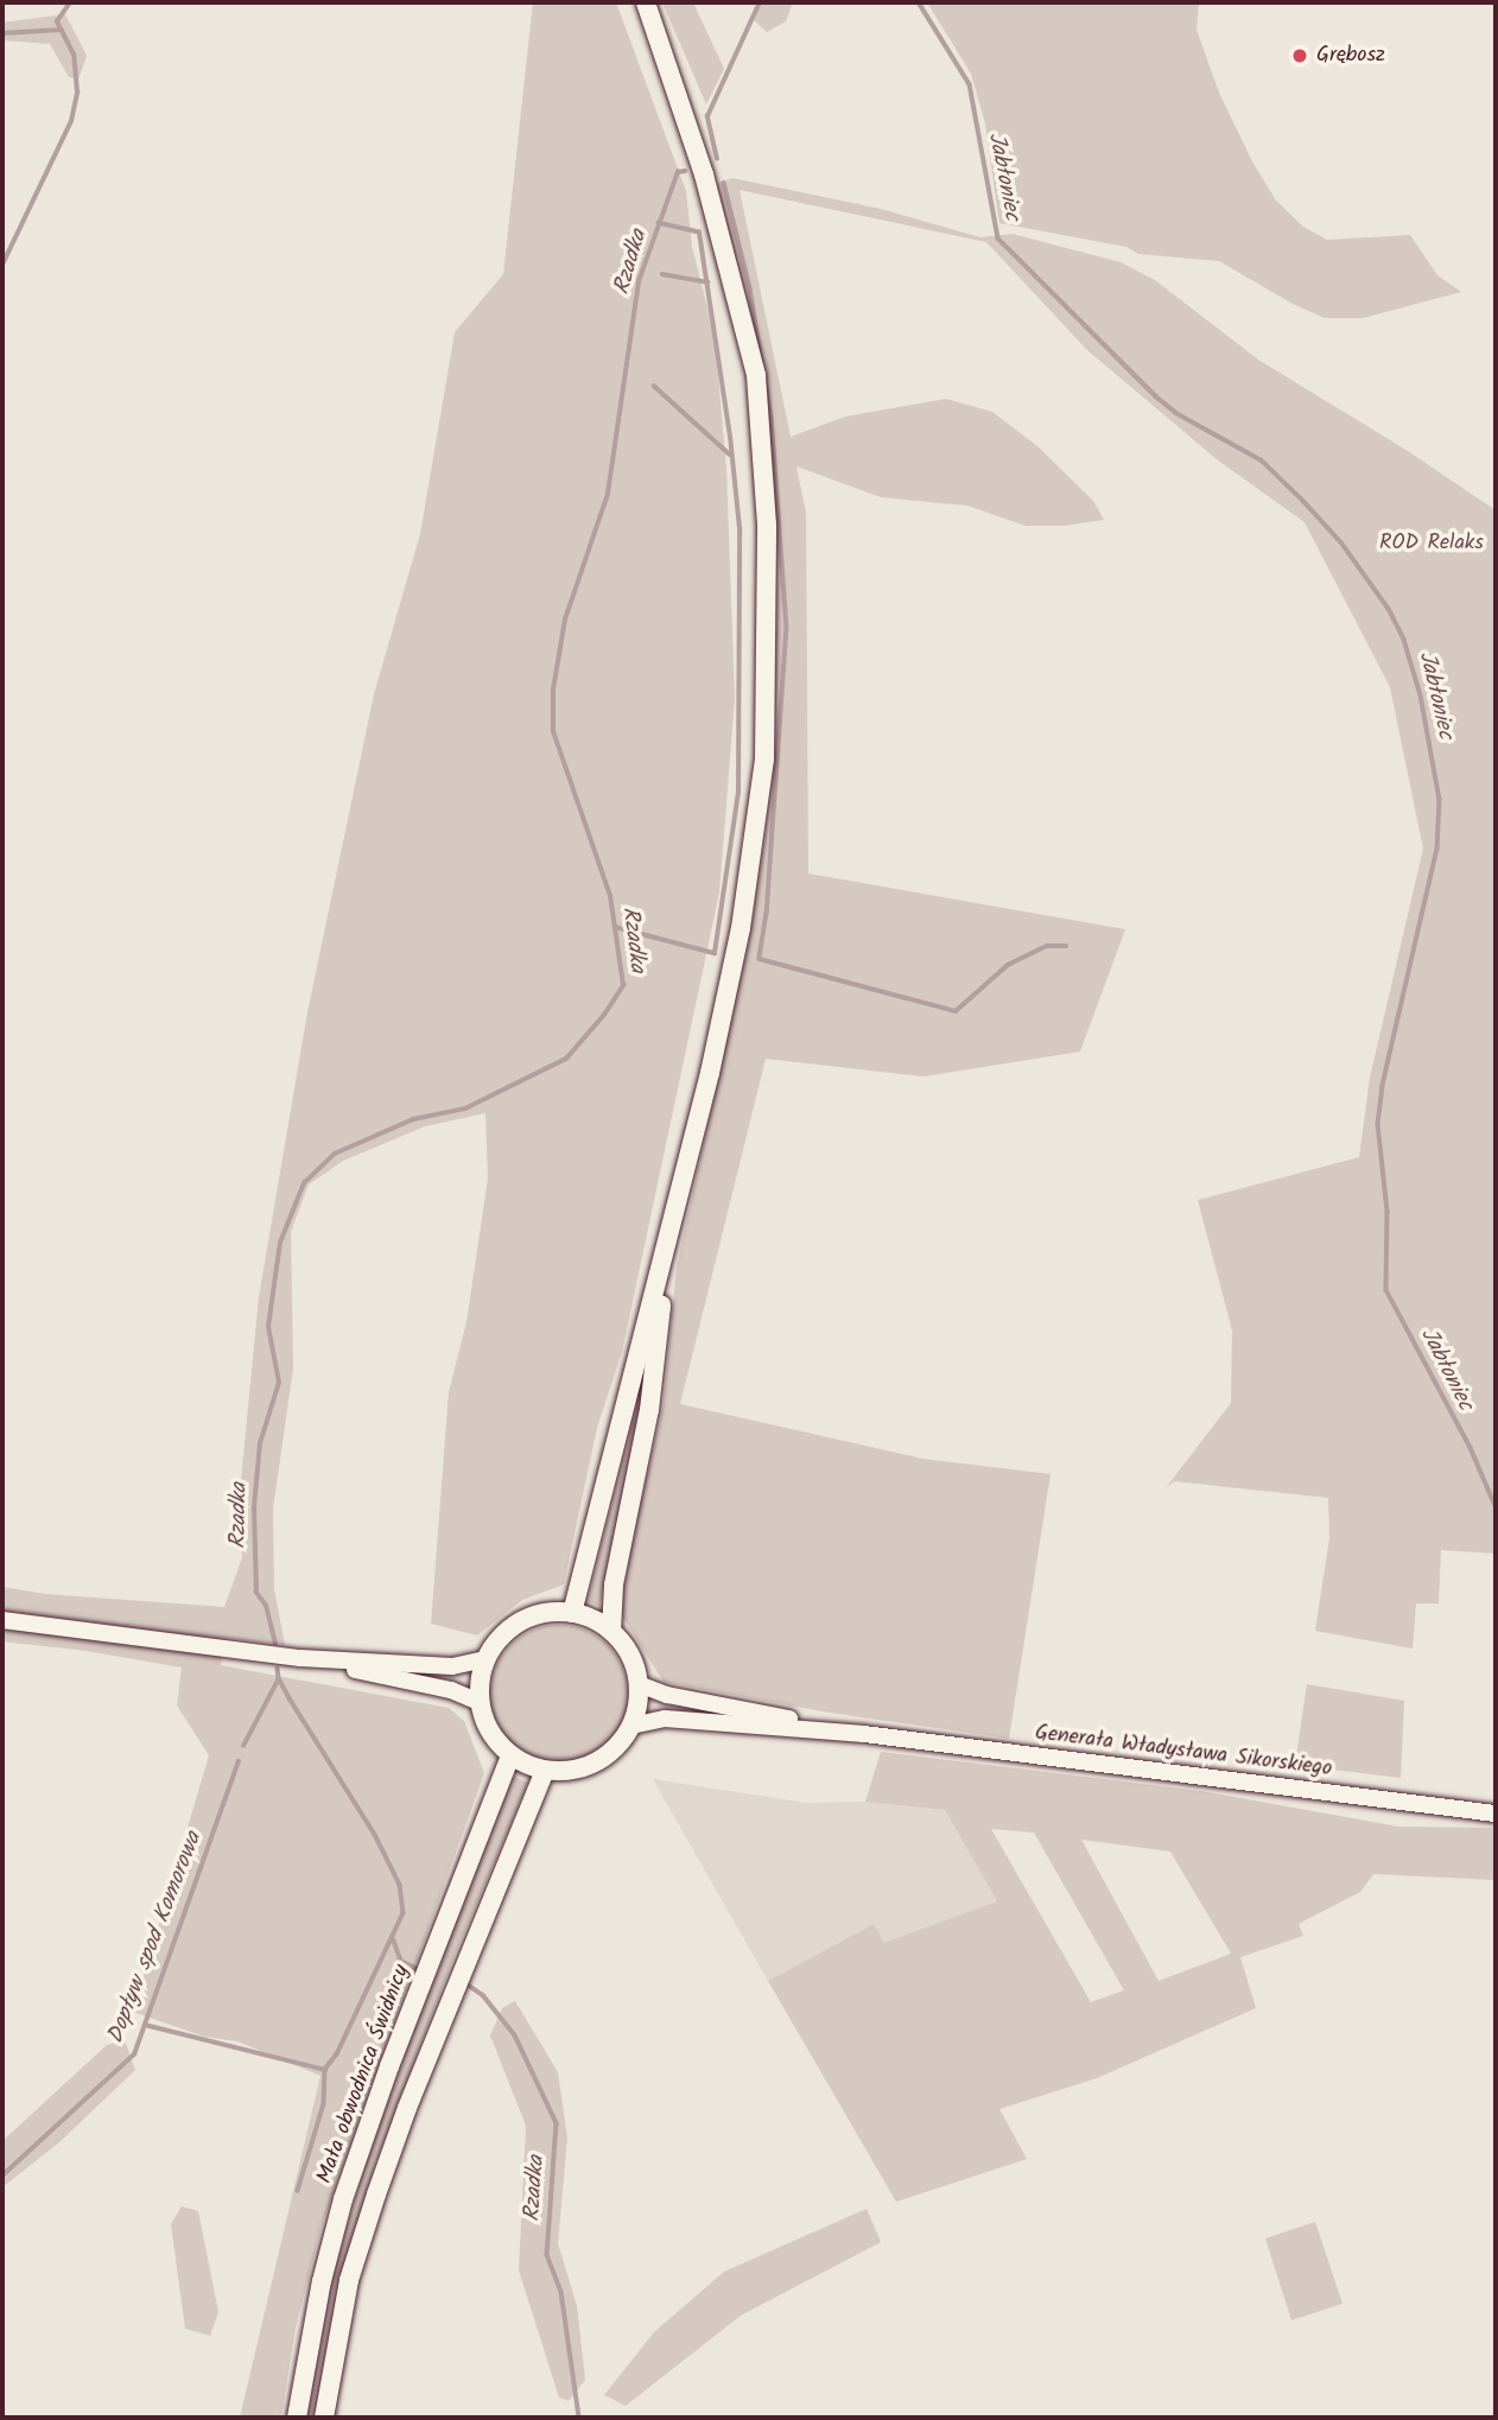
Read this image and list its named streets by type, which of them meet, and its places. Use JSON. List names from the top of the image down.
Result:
{
  "streets": {
    "main road": ["Mała obwodnica Świdnicy"],
    "street": ["Generała Władysława Sikorskiego"]
  },
  "crossings": [
    ["Generała Władysława Sikorskiego", "Mała obwodnica Świdnicy"]
  ],
  "water": ["Jabłoniec", "Rzadka", "Dopływ spod Komorowa"],
  "parks": ["ROD Relaks"],
  "places": ["Grębosz"]
}
